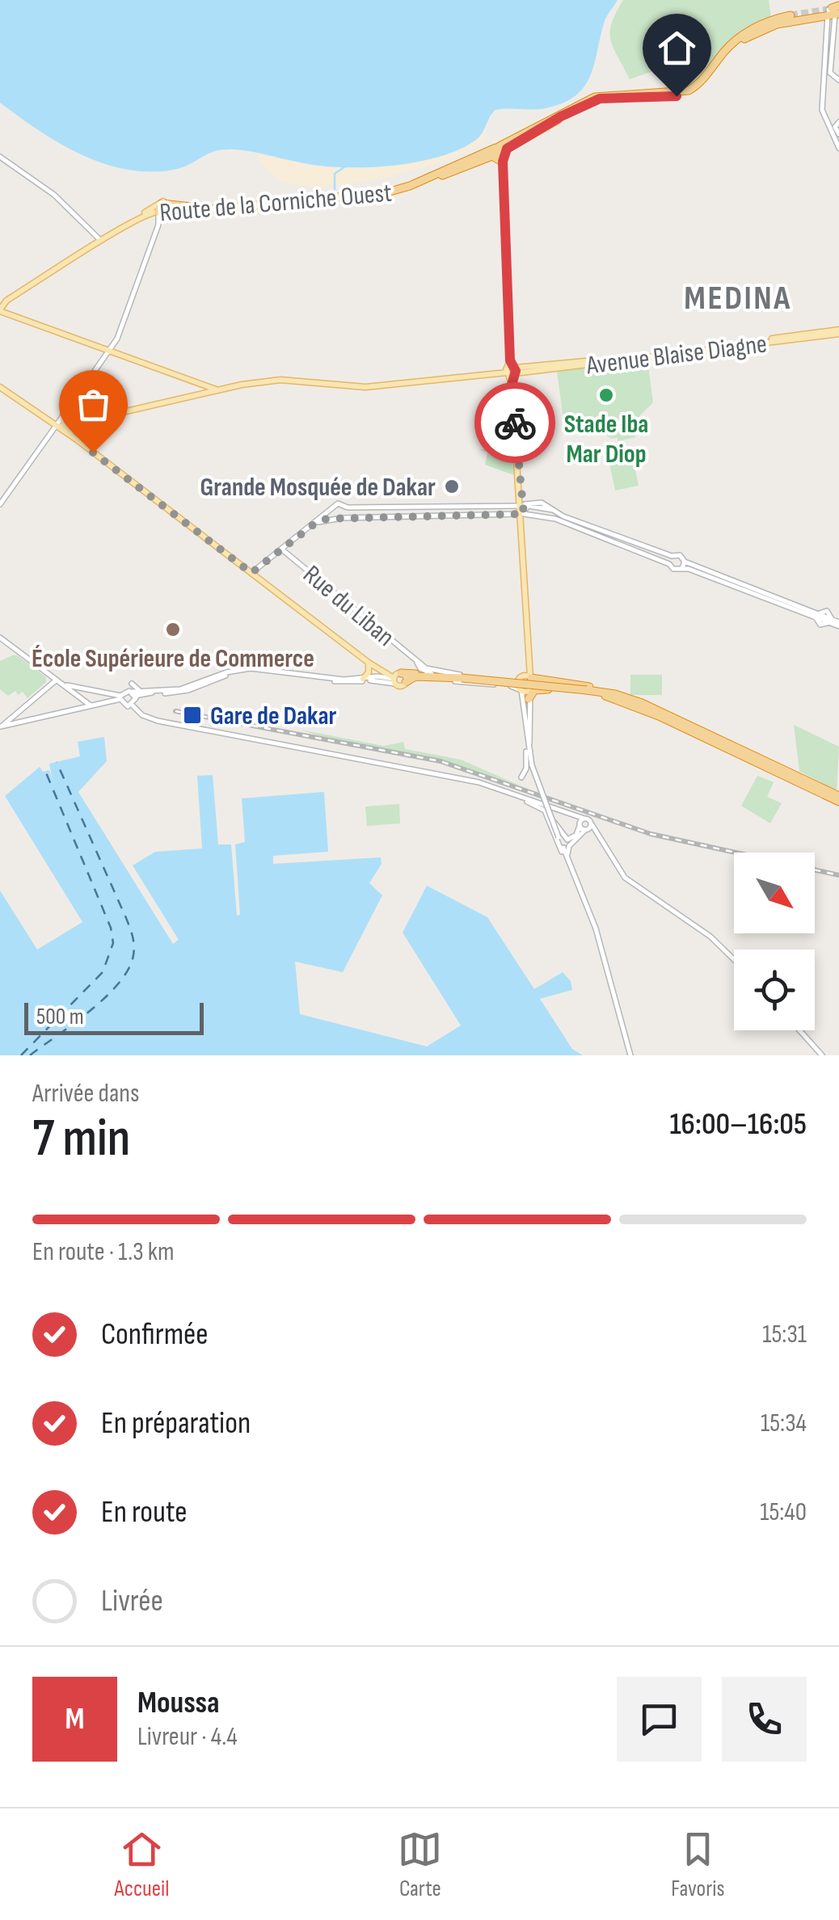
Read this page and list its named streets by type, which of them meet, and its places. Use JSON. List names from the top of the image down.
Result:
{
  "streets": {
    "highway": ["Route de la Corniche Ouest"],
    "main road": ["Avenue Blaise Diagne"],
    "street": ["Rue du Liban"]
  },
  "districts": ["MEDINA"],
  "places": {
    "other": ["Stade Iba Mar Diop", "Grande Mosquée de Dakar", "École Supérieure de Commerce"],
    "transit": ["Gare de Dakar"]
  },
  "scale_bar": "500 m",
  "north": "bottom right",
  "page": {
    "scale": "500 m",
    "heading": ["7 min", "Arrivée dans", "16:00–16:05"],
    "panel": ["Moussa", "Livreur · 4.4"],
    "bar": "En route · 1.3 km",
    "list": [
      ["Confirmée", "15:31"],
      ["En préparation", "15:34"],
      ["En route", "15:40"],
      "Livrée"
    ],
    "round": "M",
    "tabs": ["Accueil", "Carte", "Favoris"]
  }
}
